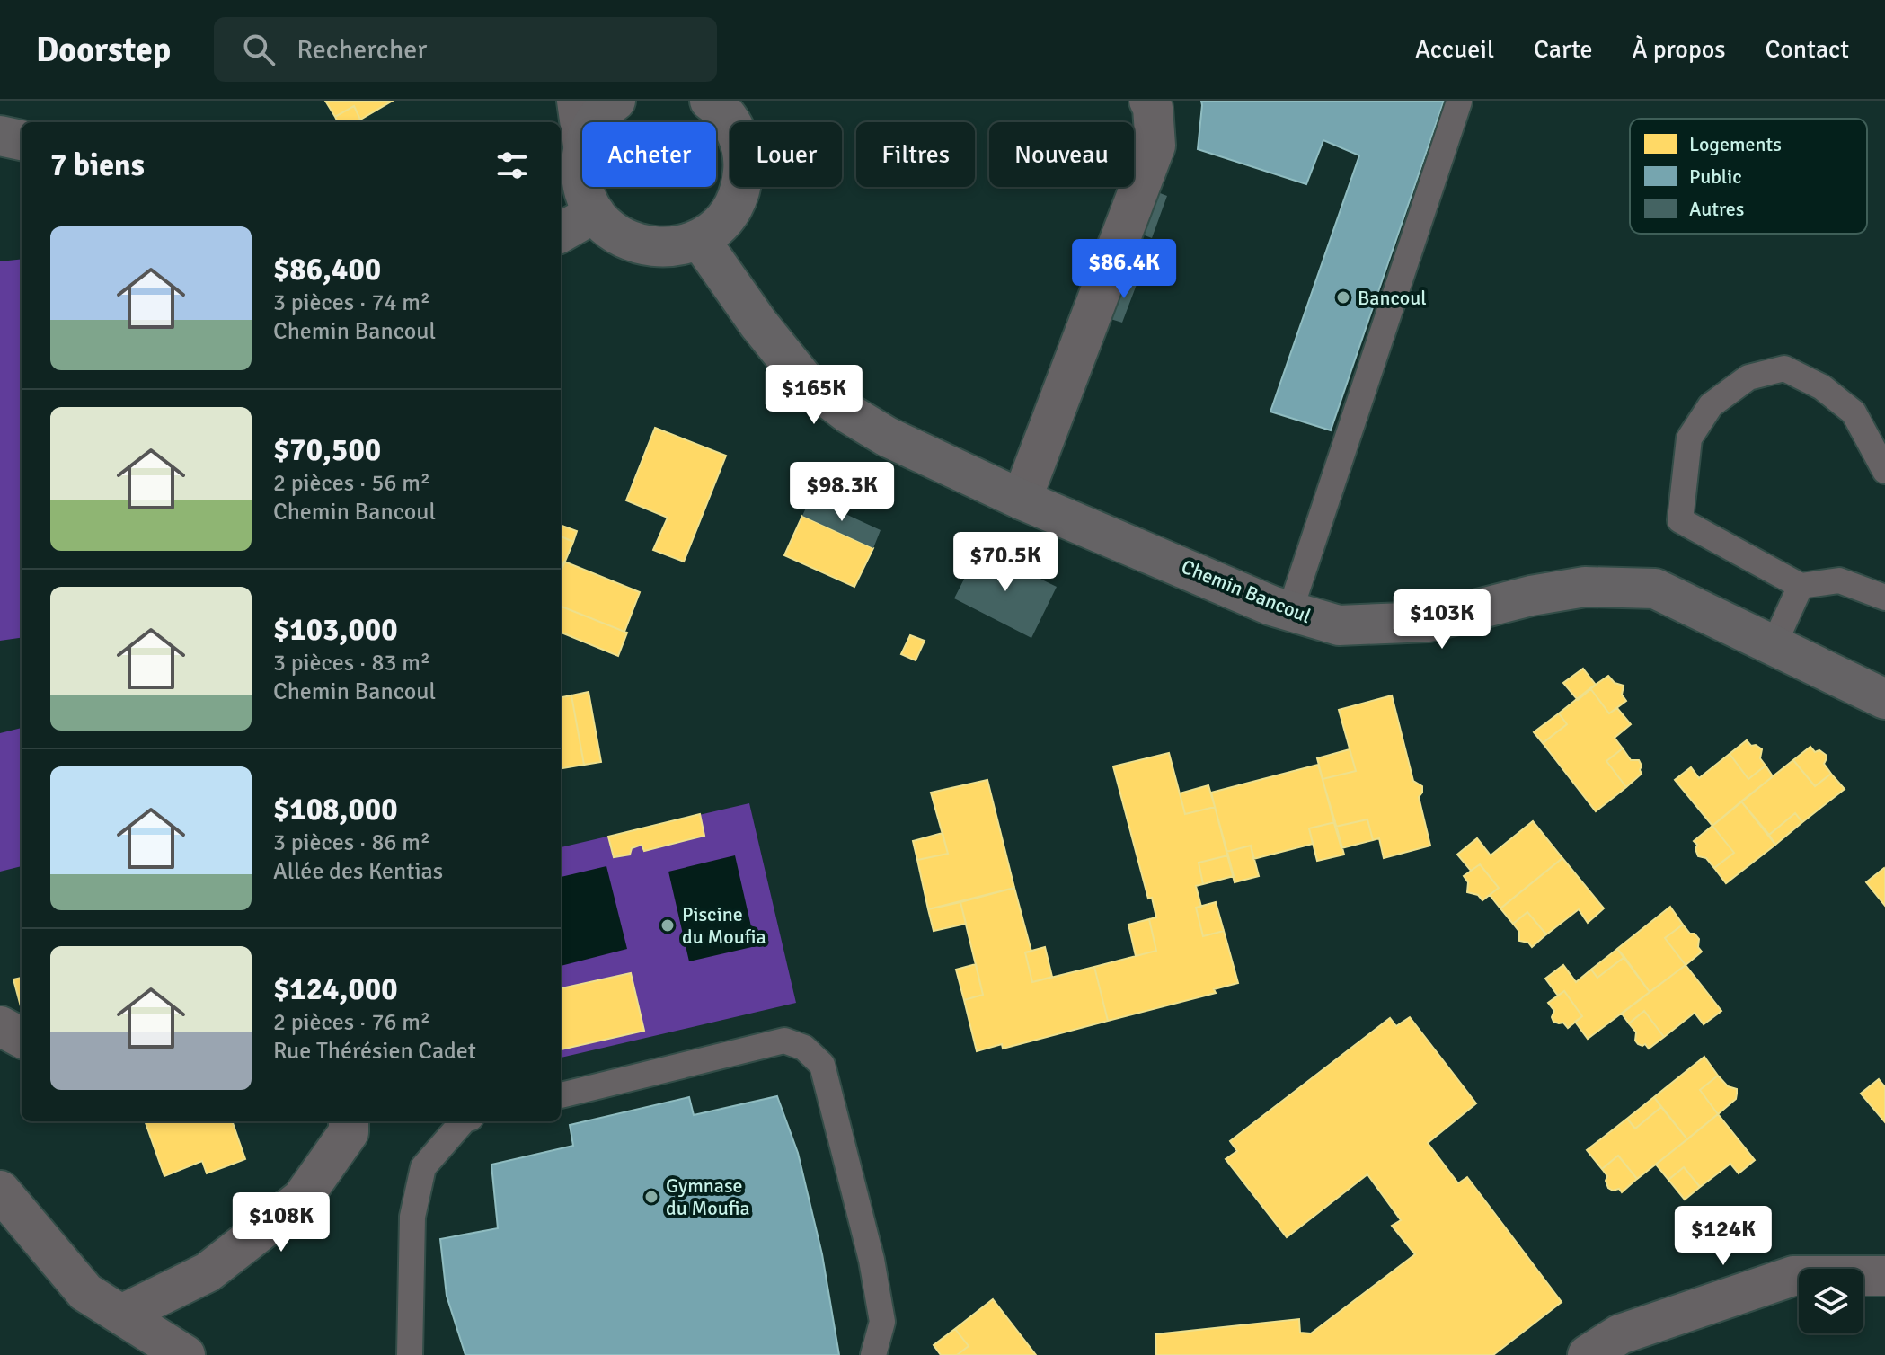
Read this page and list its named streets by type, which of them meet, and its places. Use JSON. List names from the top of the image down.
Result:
{
  "streets": {
    "main road": ["Chemin Bancoul"]
  },
  "places": ["Bancoul", "Piscine du Moufia", "Gymnase du Moufia"],
  "legend": ["Logements", "Public", "Autres"],
  "page": {
    "header": "Doorstep",
    "search": "Rechercher",
    "nav": [
      "Accueil",
      "Carte",
      "À propos",
      "Contact"
    ],
    "chip": [
      "Acheter",
      "Louer",
      "Filtres",
      "Nouveau"
    ],
    "heading": "7 biens",
    "list": [
      {
        "name": "$86,400",
        "note": "3 pièces · 74 m² · Chemin Bancoul"
      },
      {
        "name": "$70,500",
        "note": "2 pièces · 56 m² · Chemin Bancoul"
      },
      {
        "name": "$103,000",
        "note": "3 pièces · 83 m² · Chemin Bancoul"
      },
      {
        "name": "$108,000",
        "note": "3 pièces · 86 m² · Allée des Kentias"
      },
      {
        "name": "$124,000",
        "note": "2 pièces · 76 m² · Rue Thérésien Cadet"
      }
    ],
    "price": [
      "$86.4K",
      "$165K",
      "$98.3K",
      "$70.5K",
      "$103K",
      "$108K",
      "$124K"
    ]
  }
}
